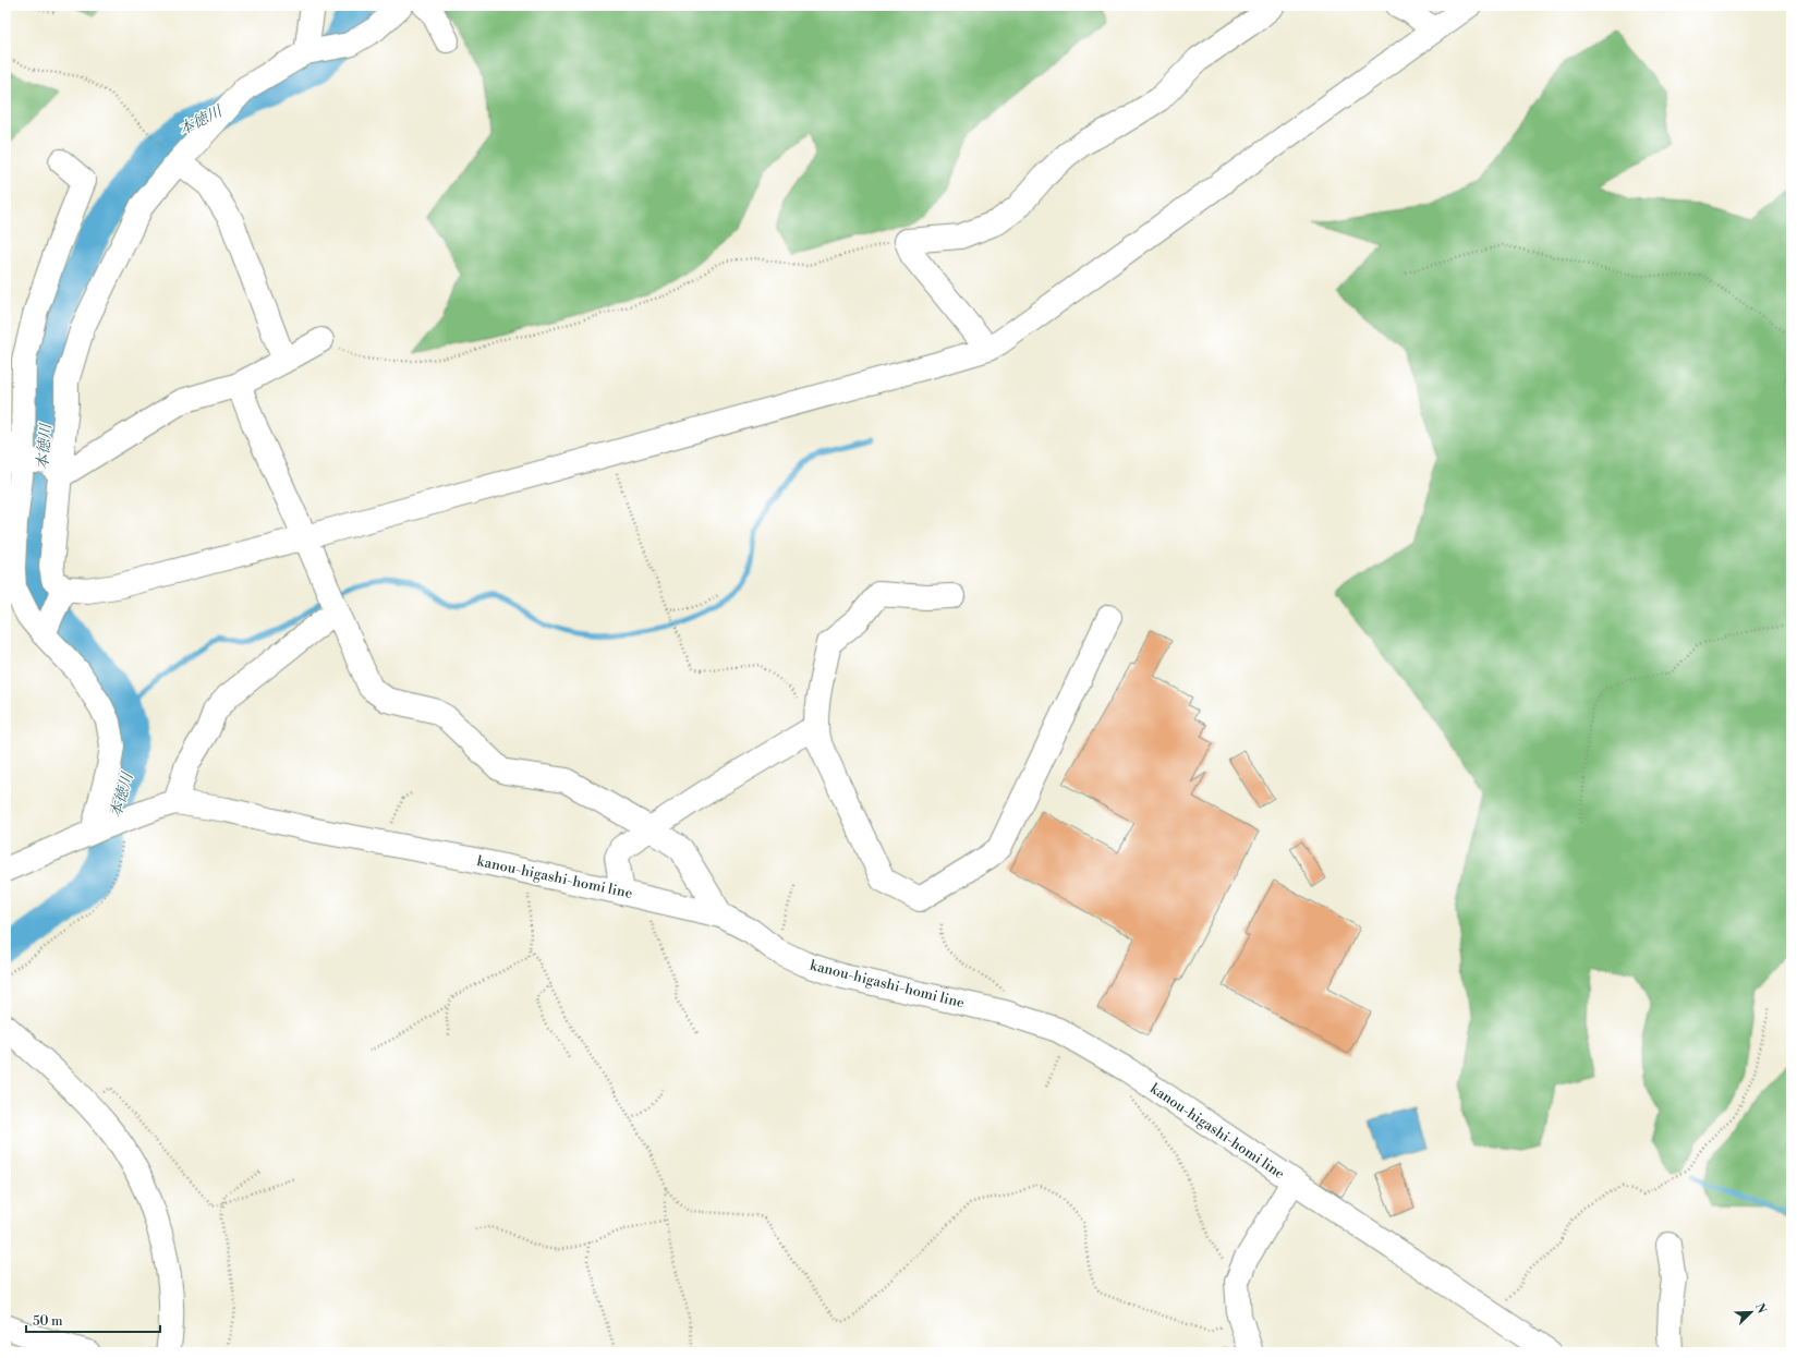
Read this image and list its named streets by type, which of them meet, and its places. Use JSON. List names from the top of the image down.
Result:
{
  "streets": {
    "street": ["kanou-higashi-homi line"]
  },
  "water": ["本徳川"],
  "scale_bar": "50 m",
  "north": "top right"
}
